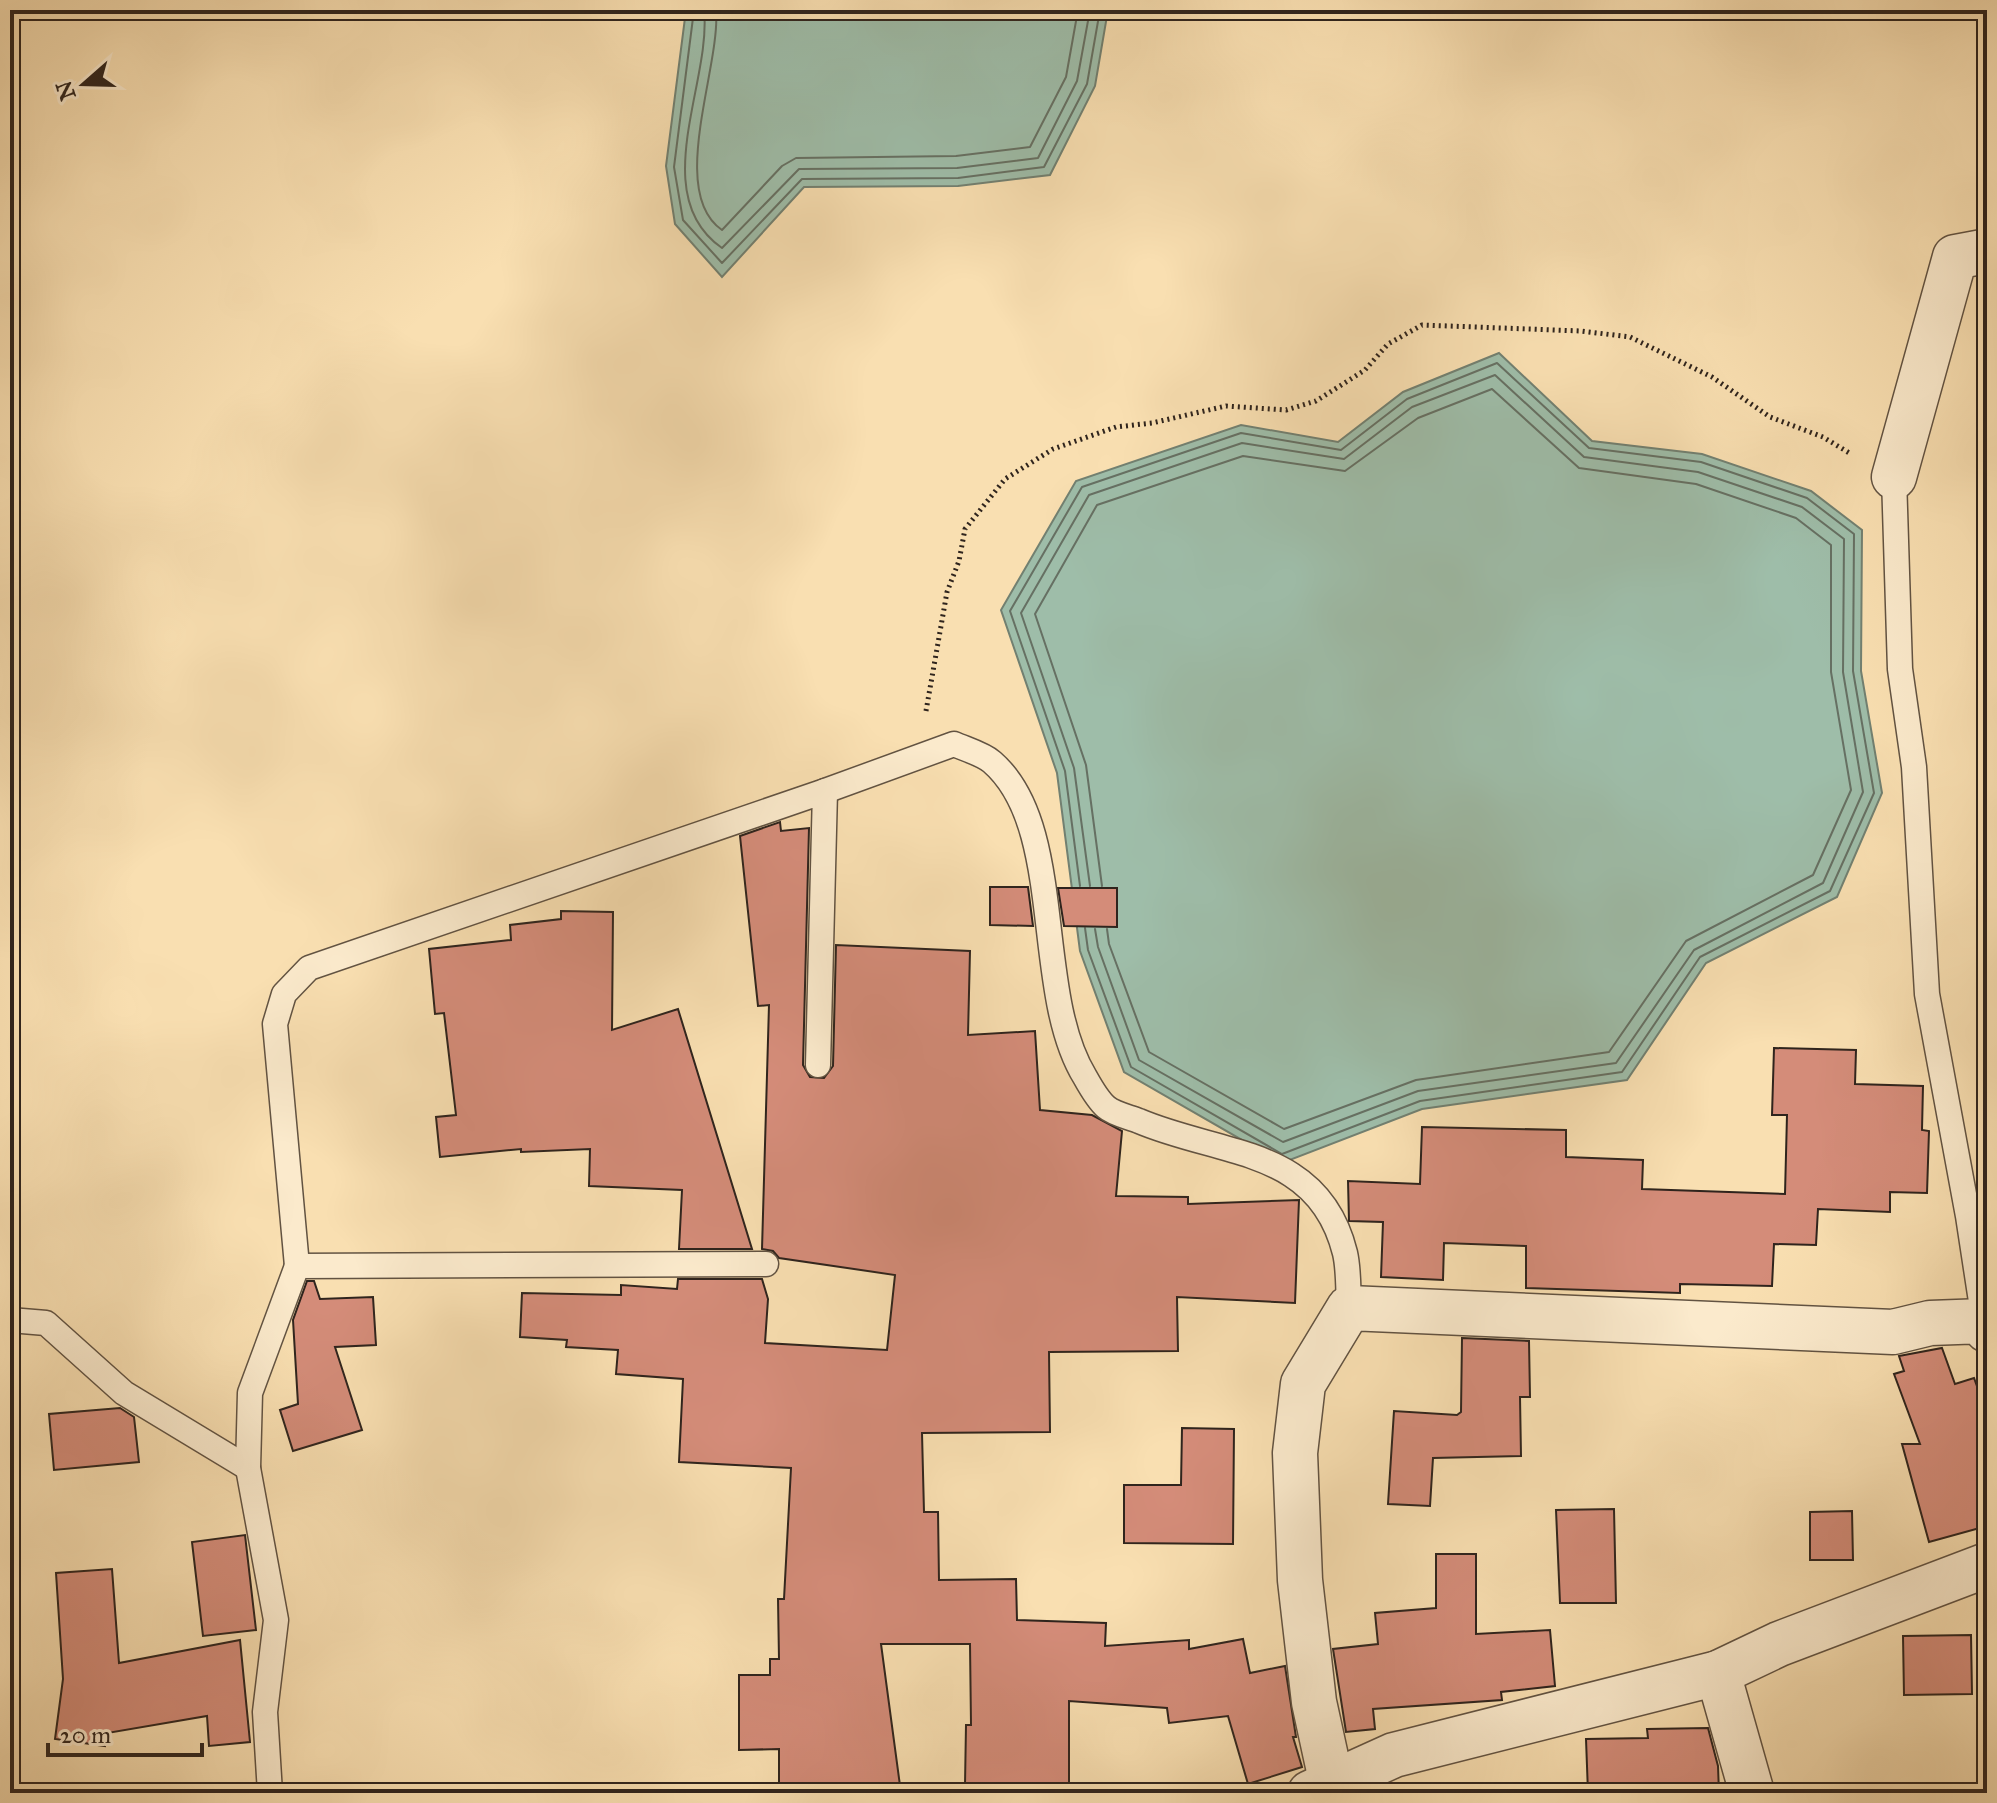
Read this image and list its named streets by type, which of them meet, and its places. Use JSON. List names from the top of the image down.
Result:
{
  "scale_bar": "20 m",
  "north": "left"
}
